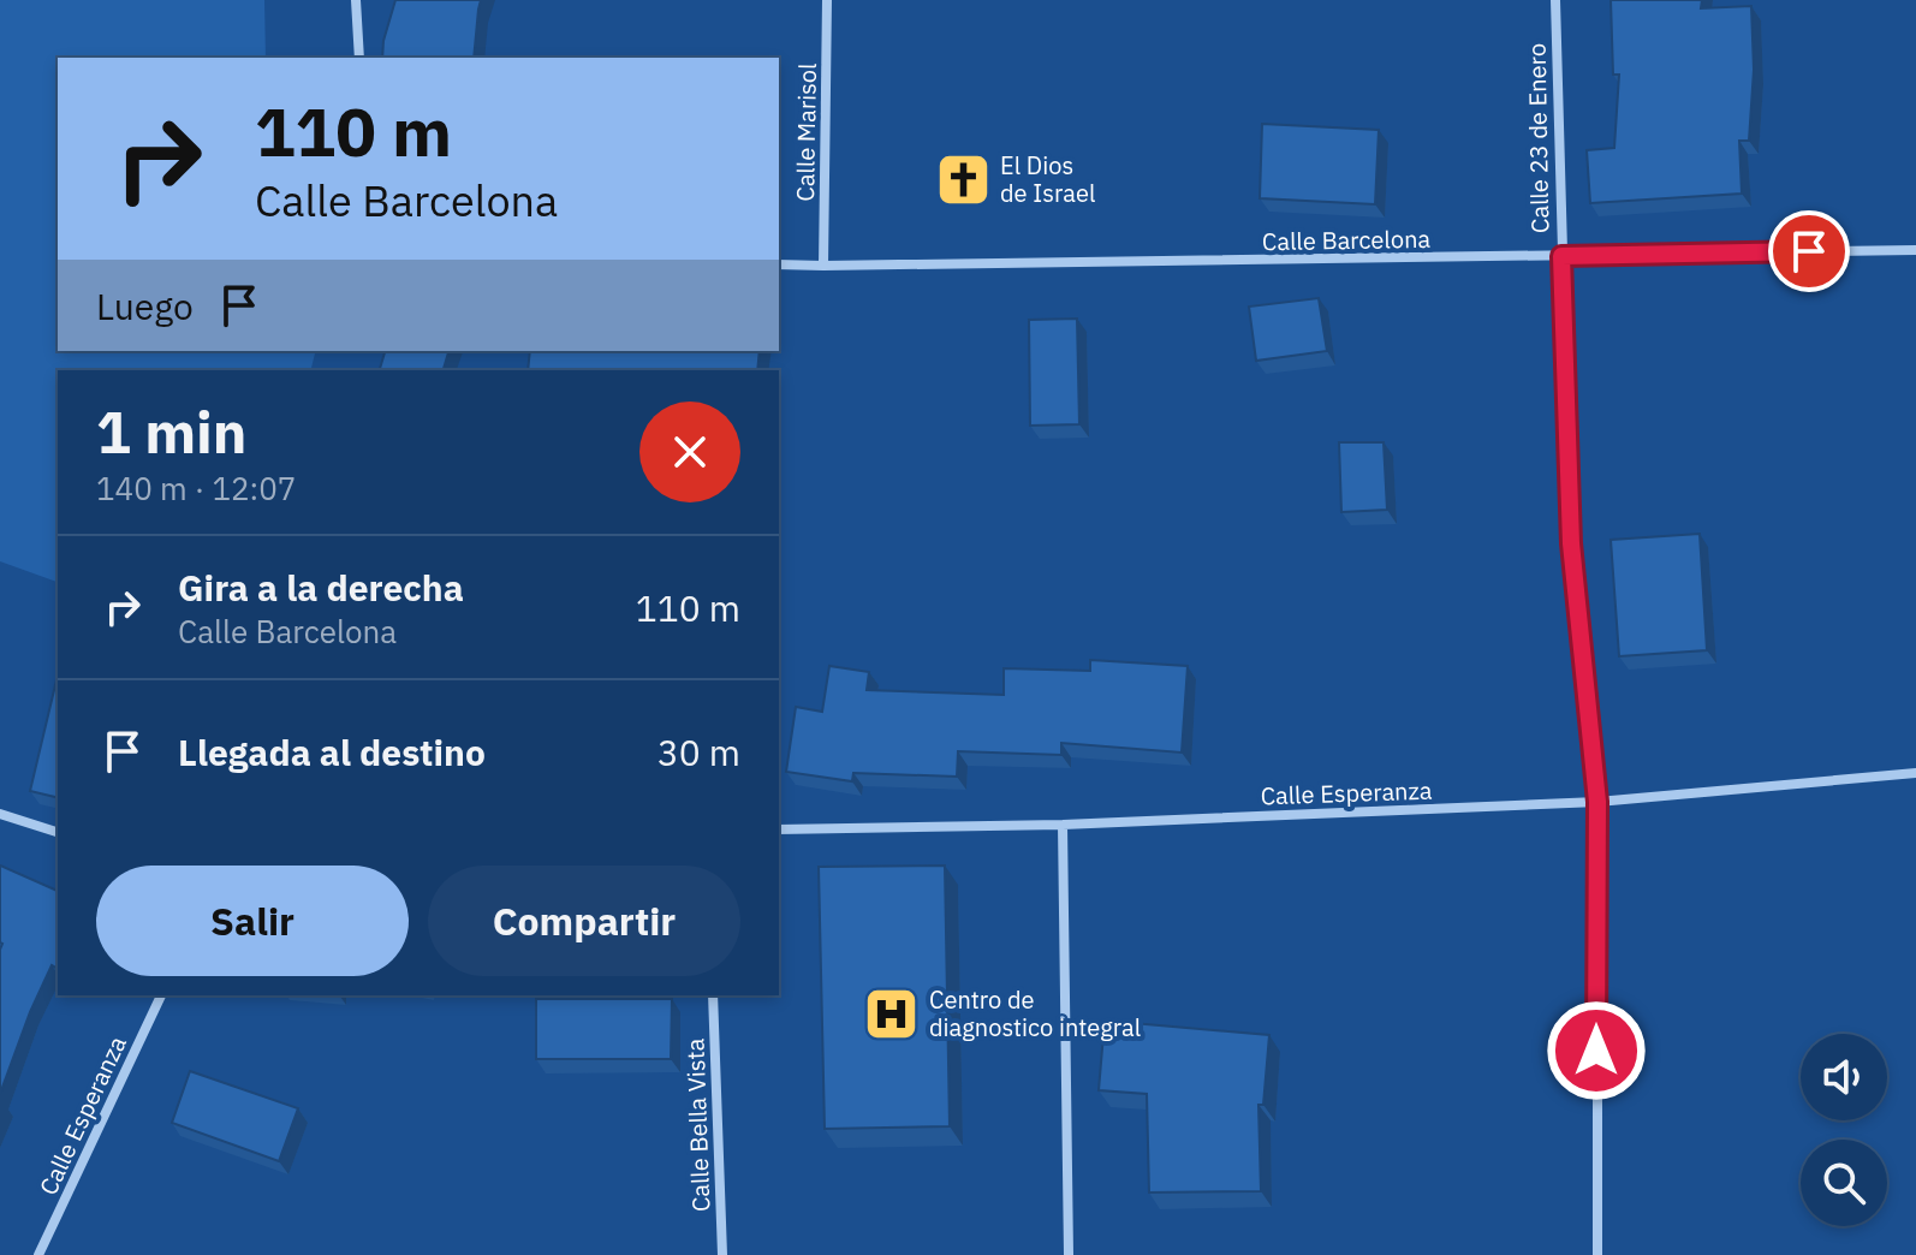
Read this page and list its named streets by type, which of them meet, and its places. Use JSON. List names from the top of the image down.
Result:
{
  "streets": {
    "street": [
      "Calle Marisol",
      "Calle 23 de Enero",
      "Calle Barcelona",
      "Calle Esperanza",
      "Calle Bella Vista"
    ]
  },
  "crossings": [
    ["Calle Marisol", "Calle Barcelona"],
    ["Calle 23 de Enero", "Calle Barcelona"],
    ["Calle 23 de Enero", "Calle Esperanza"]
  ],
  "places": {
    "church": ["El Dios de Israel"],
    "hospital": ["Centro de diagnostico integral"]
  },
  "page": {
    "turn": ["110 m", "Calle Barcelona"],
    "then": "Luego",
    "heading": ["1 min", "140 m · 12:07"],
    "list": [
      {
        "name": "Gira a la derecha",
        "note": "Calle Barcelona",
        "value": "110 m"
      },
      {
        "name": "Llegada al destino",
        "value": "30 m"
      }
    ],
    "buttons": ["Salir", "Compartir"]
  }
}
